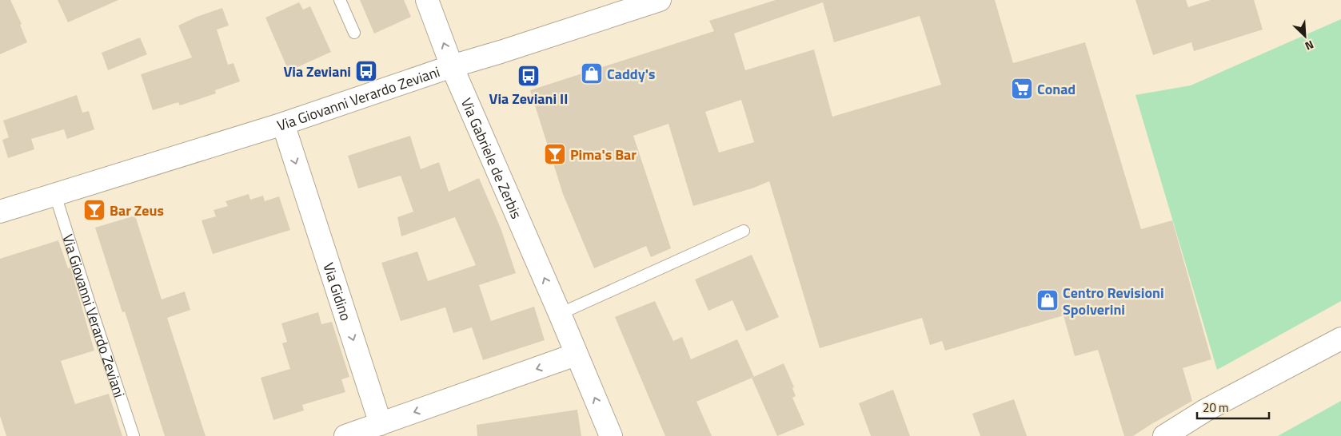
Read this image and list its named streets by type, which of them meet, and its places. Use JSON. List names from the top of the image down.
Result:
{
  "streets": {
    "street": ["Via Giovanni Verardo Zeviani", "Via Gabriele de Zerbis", "Via Gidino"]
  },
  "crossings": [
    ["Via Giovanni Verardo Zeviani", "Via Gabriele de Zerbis"],
    ["Via Giovanni Verardo Zeviani", "Via Gidino"]
  ],
  "one_way": ["Via Gabriele de Zerbis", "Via Gidino"],
  "places": {
    "bus stop": ["Via Zeviani", "Via Zeviani II"],
    "shop": ["Caddy's", "Centro Revisioni Spolverini"],
    "supermarket": ["Conad"],
    "bar": ["Pima's Bar", "Bar Zeus"]
  },
  "scale_bar": "20 m",
  "north": "bottom right"
}
